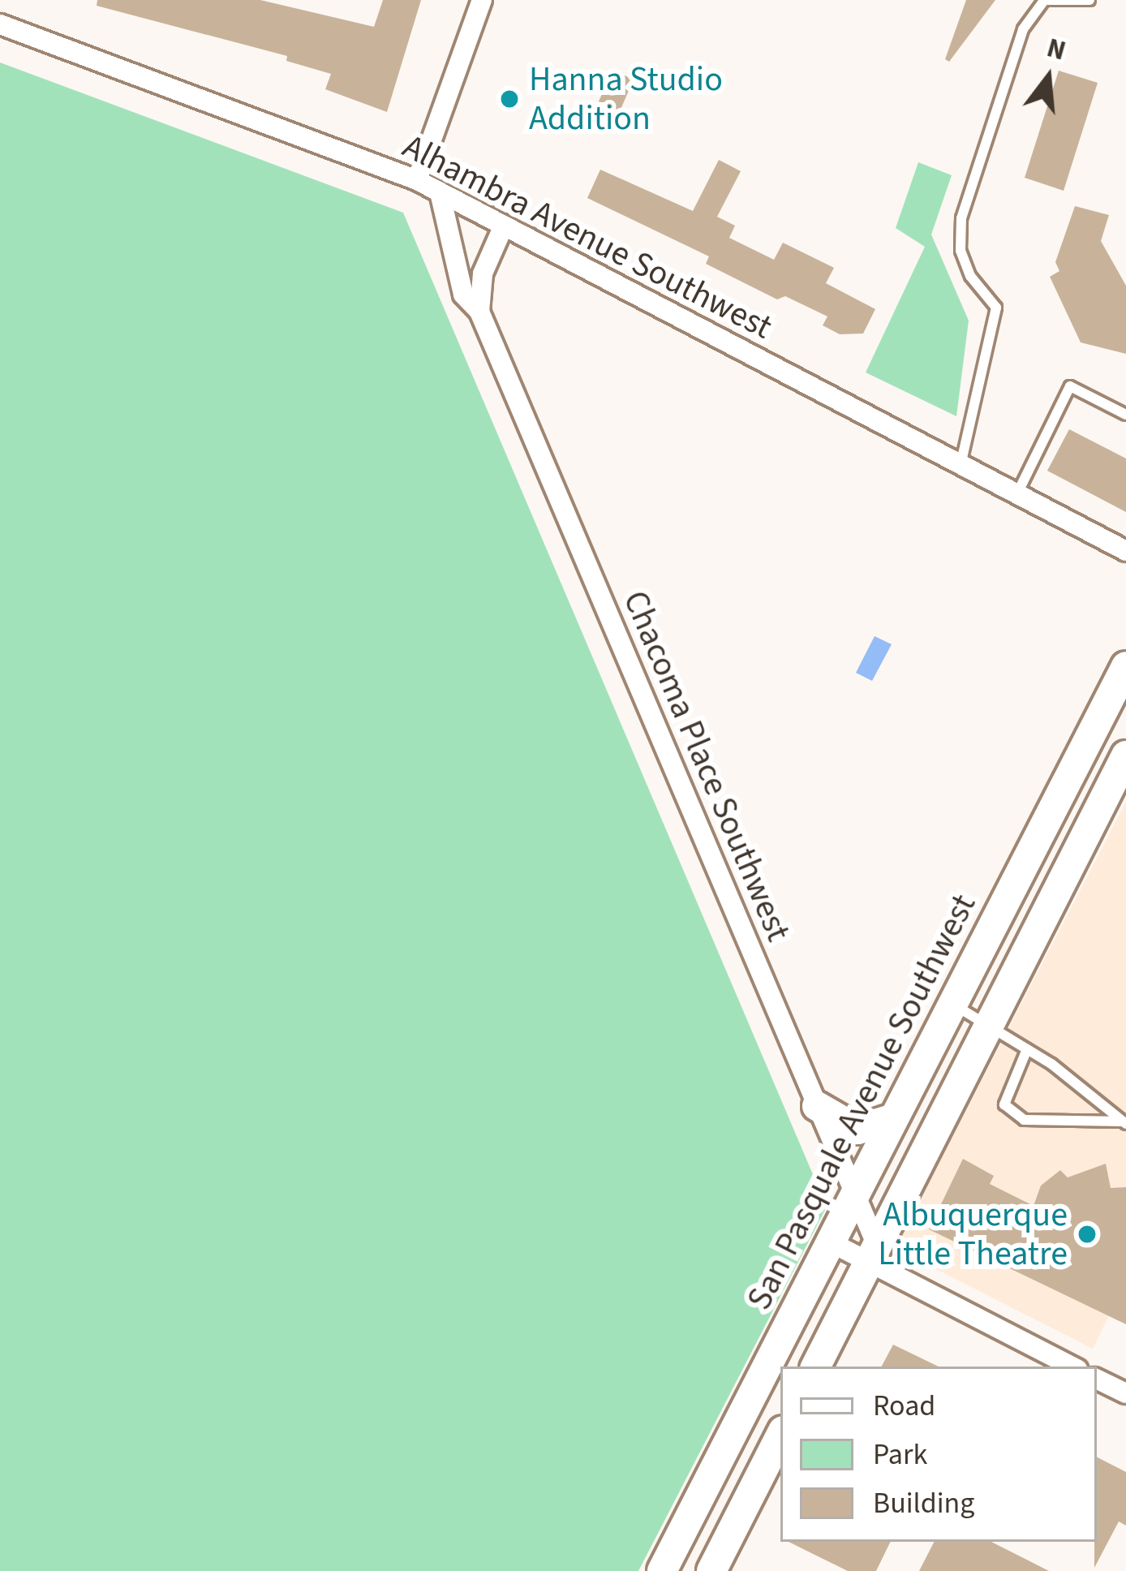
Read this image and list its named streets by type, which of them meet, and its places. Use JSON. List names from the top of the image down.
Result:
{
  "streets": {
    "street": ["Alhambra Avenue Southwest", "Chacoma Place Southwest", "San Pasquale Avenue Southwest"]
  },
  "crossings": [
    ["Alhambra Avenue Southwest", "Chacoma Place Southwest"],
    ["Chacoma Place Southwest", "San Pasquale Avenue Southwest"]
  ],
  "places": ["Hanna Studio Addition", "Albuquerque Little Theatre"],
  "legend": ["Road", "Park", "Building"],
  "north": "top"
}
